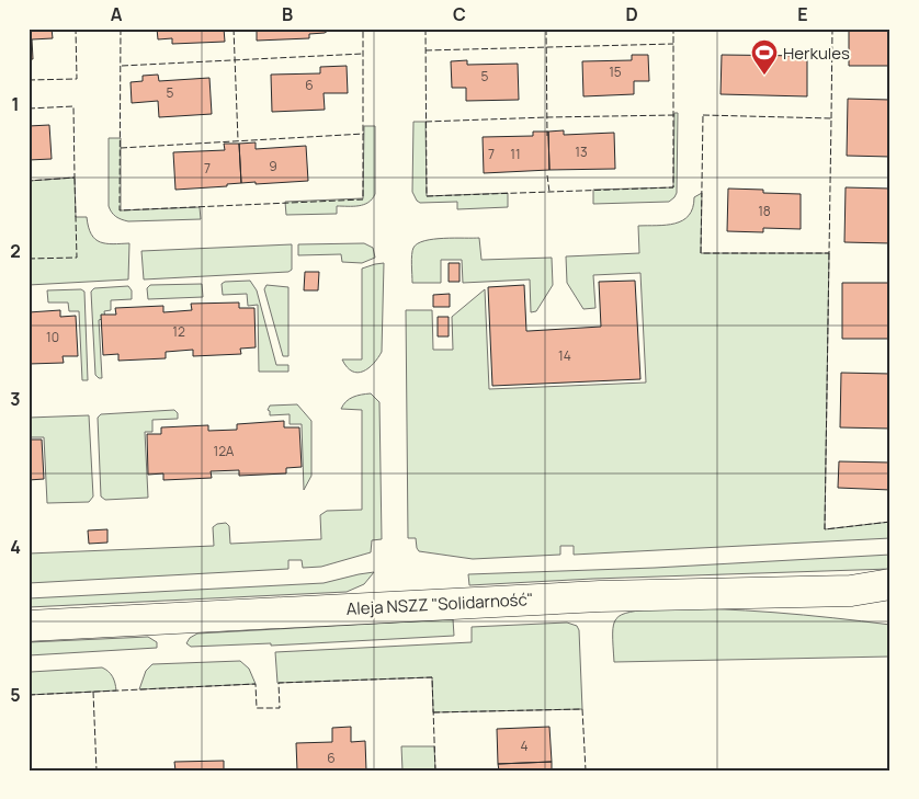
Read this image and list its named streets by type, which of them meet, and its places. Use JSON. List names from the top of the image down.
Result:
{
  "streets": {
    "street": ["Aleja NSZZ \"Solidarność\""]
  },
  "places": {
    "sports": ["Herkules"]
  },
  "house_numbers": [
    "15",
    "5",
    "6",
    "5",
    "13",
    "7",
    "11",
    "9",
    "7",
    "18",
    "12",
    "10",
    "14",
    "12A",
    "4",
    "6"
  ],
  "grid": {
    "columns": [
      "A",
      "B",
      "C",
      "D",
      "E"
    ],
    "rows": [
      "1",
      "2",
      "3",
      "4",
      "5"
    ]
  }
}
